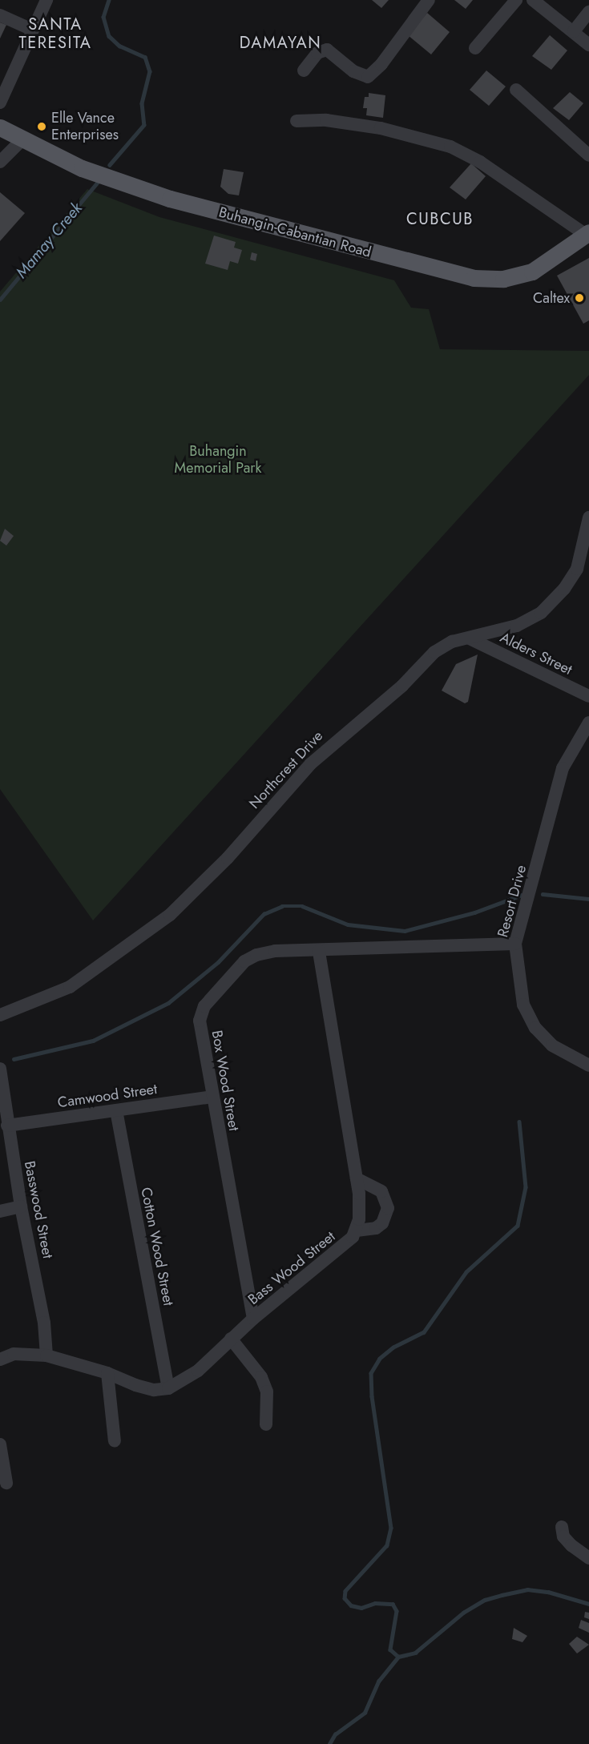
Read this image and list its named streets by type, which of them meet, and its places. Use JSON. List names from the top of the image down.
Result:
{
  "streets": {
    "main road": ["Buhangin-Cabantian Road"],
    "street": [
      "Alders Street",
      "Northcrest Drive",
      "Resort Drive",
      "Box Wood Street",
      "Camwood Street",
      "Basswood Street",
      "Cotton Wood Street",
      "Bass Wood Street"
    ]
  },
  "crossings": [
    ["Alders Street", "Northcrest Drive"],
    ["Resort Drive", "Box Wood Street"],
    ["Box Wood Street", "Camwood Street"],
    ["Box Wood Street", "Bass Wood Street"],
    ["Camwood Street", "Basswood Street"],
    ["Camwood Street", "Cotton Wood Street"],
    ["Cotton Wood Street", "Bass Wood Street"]
  ],
  "districts": ["SANTA TERESITA", "DAMAYAN", "CUBCUB"],
  "water": ["Mamay Creek"],
  "parks": ["Buhangin Memorial Park"],
  "places": ["Elle Vance Enterprises", "Caltex"]
}
